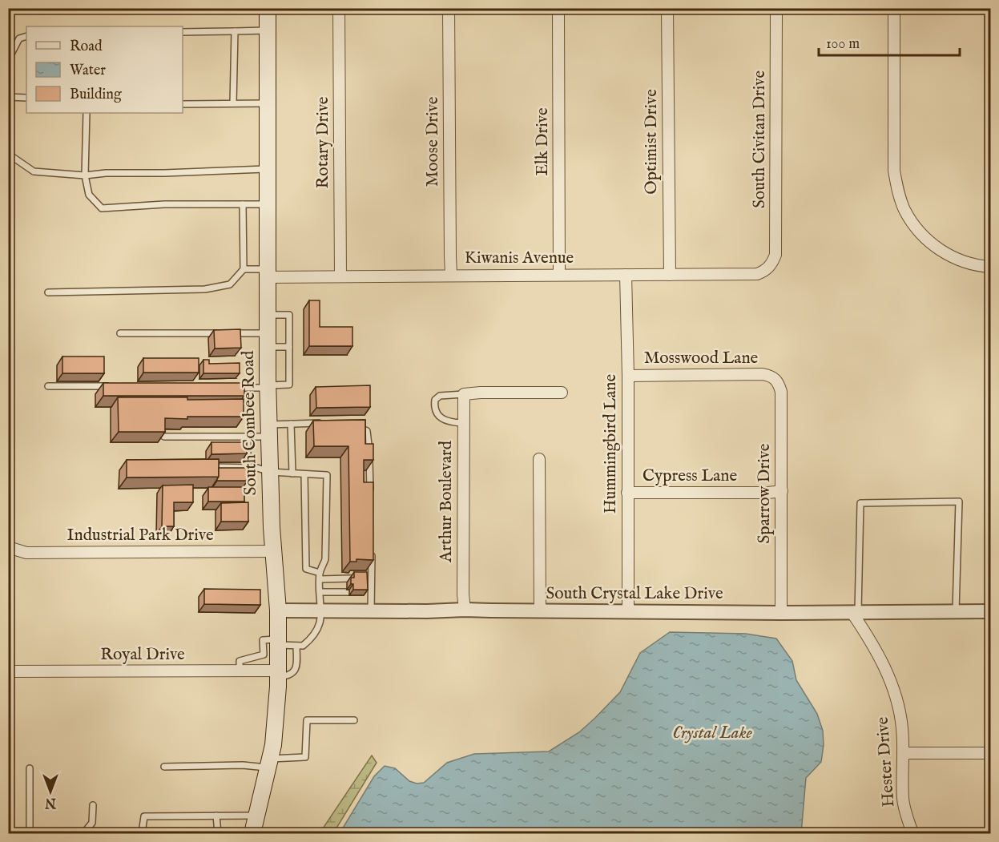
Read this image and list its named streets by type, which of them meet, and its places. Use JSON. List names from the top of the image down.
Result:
{
  "streets": {
    "main road": ["South Combee Road"],
    "street": [
      "South Civitan Drive",
      "Moose Drive",
      "Elk Drive",
      "Optimist Drive",
      "Rotary Drive",
      "Kiwanis Avenue",
      "Mosswood Lane",
      "Hummingbird Lane",
      "Cypress Lane",
      "Sparrow Drive",
      "Arthur Boulevard",
      "Industrial Park Drive",
      "South Crystal Lake Drive",
      "Royal Drive",
      "Hester Drive"
    ]
  },
  "crossings": [
    ["South Civitan Drive", "Kiwanis Avenue"],
    ["Moose Drive", "Kiwanis Avenue"],
    ["Elk Drive", "Kiwanis Avenue"],
    ["Optimist Drive", "Kiwanis Avenue"],
    ["Rotary Drive", "Kiwanis Avenue"],
    ["Kiwanis Avenue", "South Combee Road"],
    ["Kiwanis Avenue", "Hummingbird Lane"],
    ["Mosswood Lane", "Hummingbird Lane"],
    ["Mosswood Lane", "Sparrow Drive"],
    ["South Combee Road", "Industrial Park Drive"],
    ["South Combee Road", "South Crystal Lake Drive"],
    ["South Combee Road", "Royal Drive"],
    ["Hummingbird Lane", "Cypress Lane"],
    ["Hummingbird Lane", "South Crystal Lake Drive"],
    ["Cypress Lane", "Sparrow Drive"],
    ["Sparrow Drive", "South Crystal Lake Drive"],
    ["Arthur Boulevard", "South Crystal Lake Drive"],
    ["South Crystal Lake Drive", "Hester Drive"]
  ],
  "water": ["Crystal Lake"],
  "legend": ["Road", "Water", "Building"],
  "scale_bar": "100 m",
  "north": "bottom"
}
